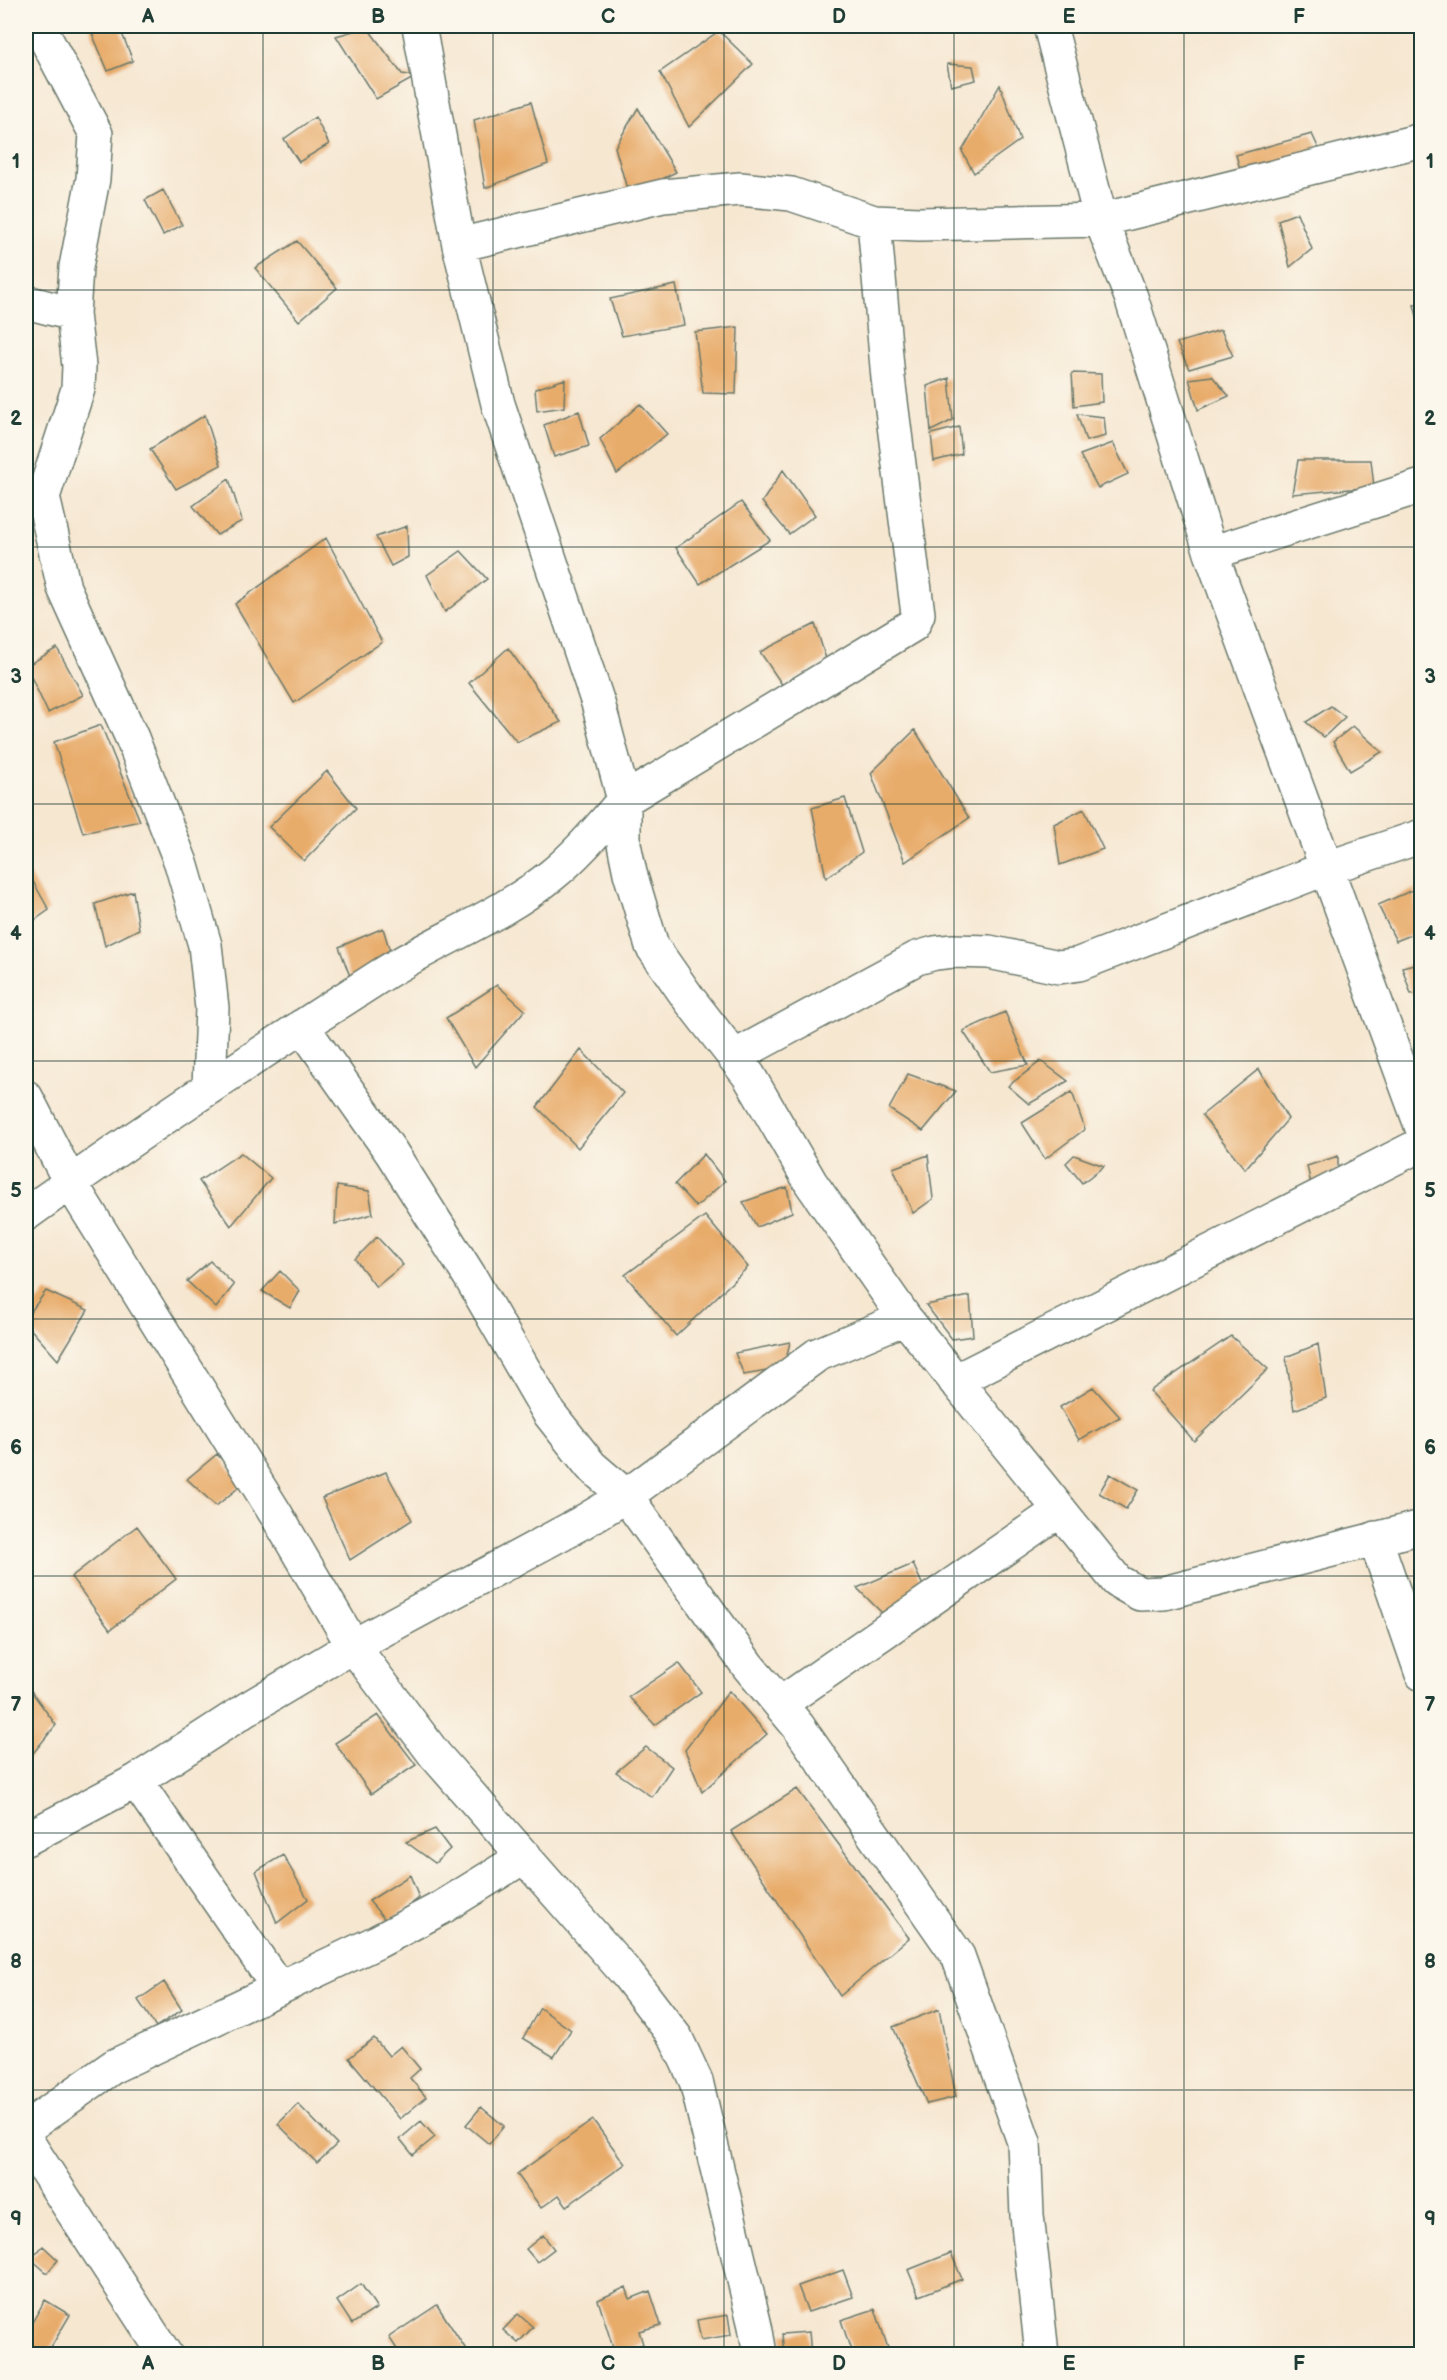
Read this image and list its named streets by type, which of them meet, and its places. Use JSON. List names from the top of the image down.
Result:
{
  "grid": {
    "columns": [
      "A",
      "B",
      "C",
      "D",
      "E",
      "F"
    ],
    "rows": [
      "1",
      "2",
      "3",
      "4",
      "5",
      "6",
      "7",
      "8",
      "9"
    ]
  }
}
